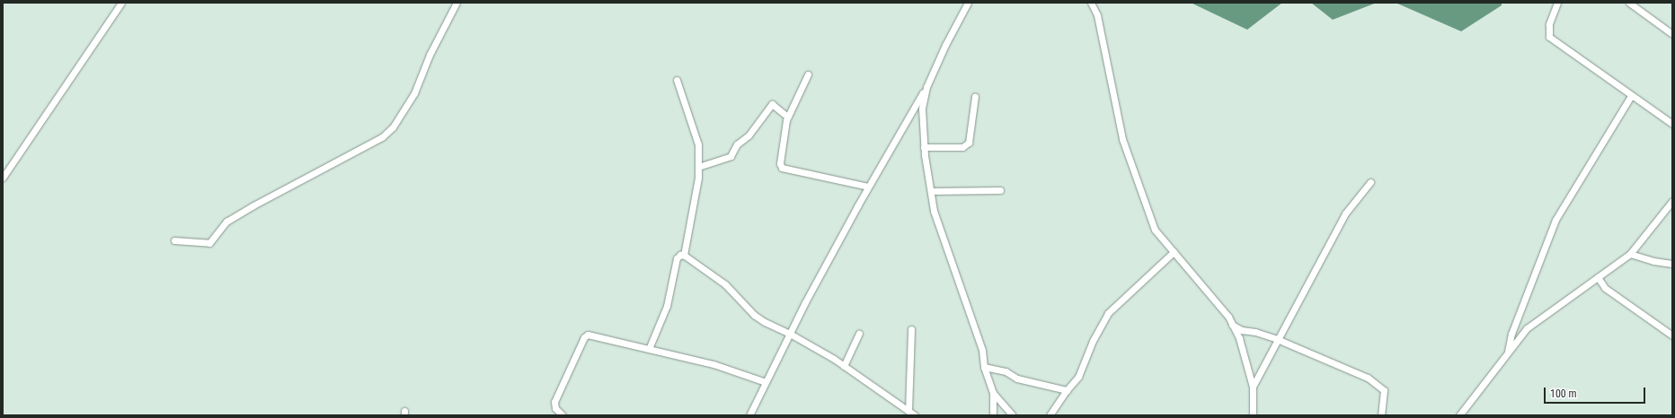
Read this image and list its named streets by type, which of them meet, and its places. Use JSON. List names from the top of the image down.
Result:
{
  "scale_bar": "100 m"
}
